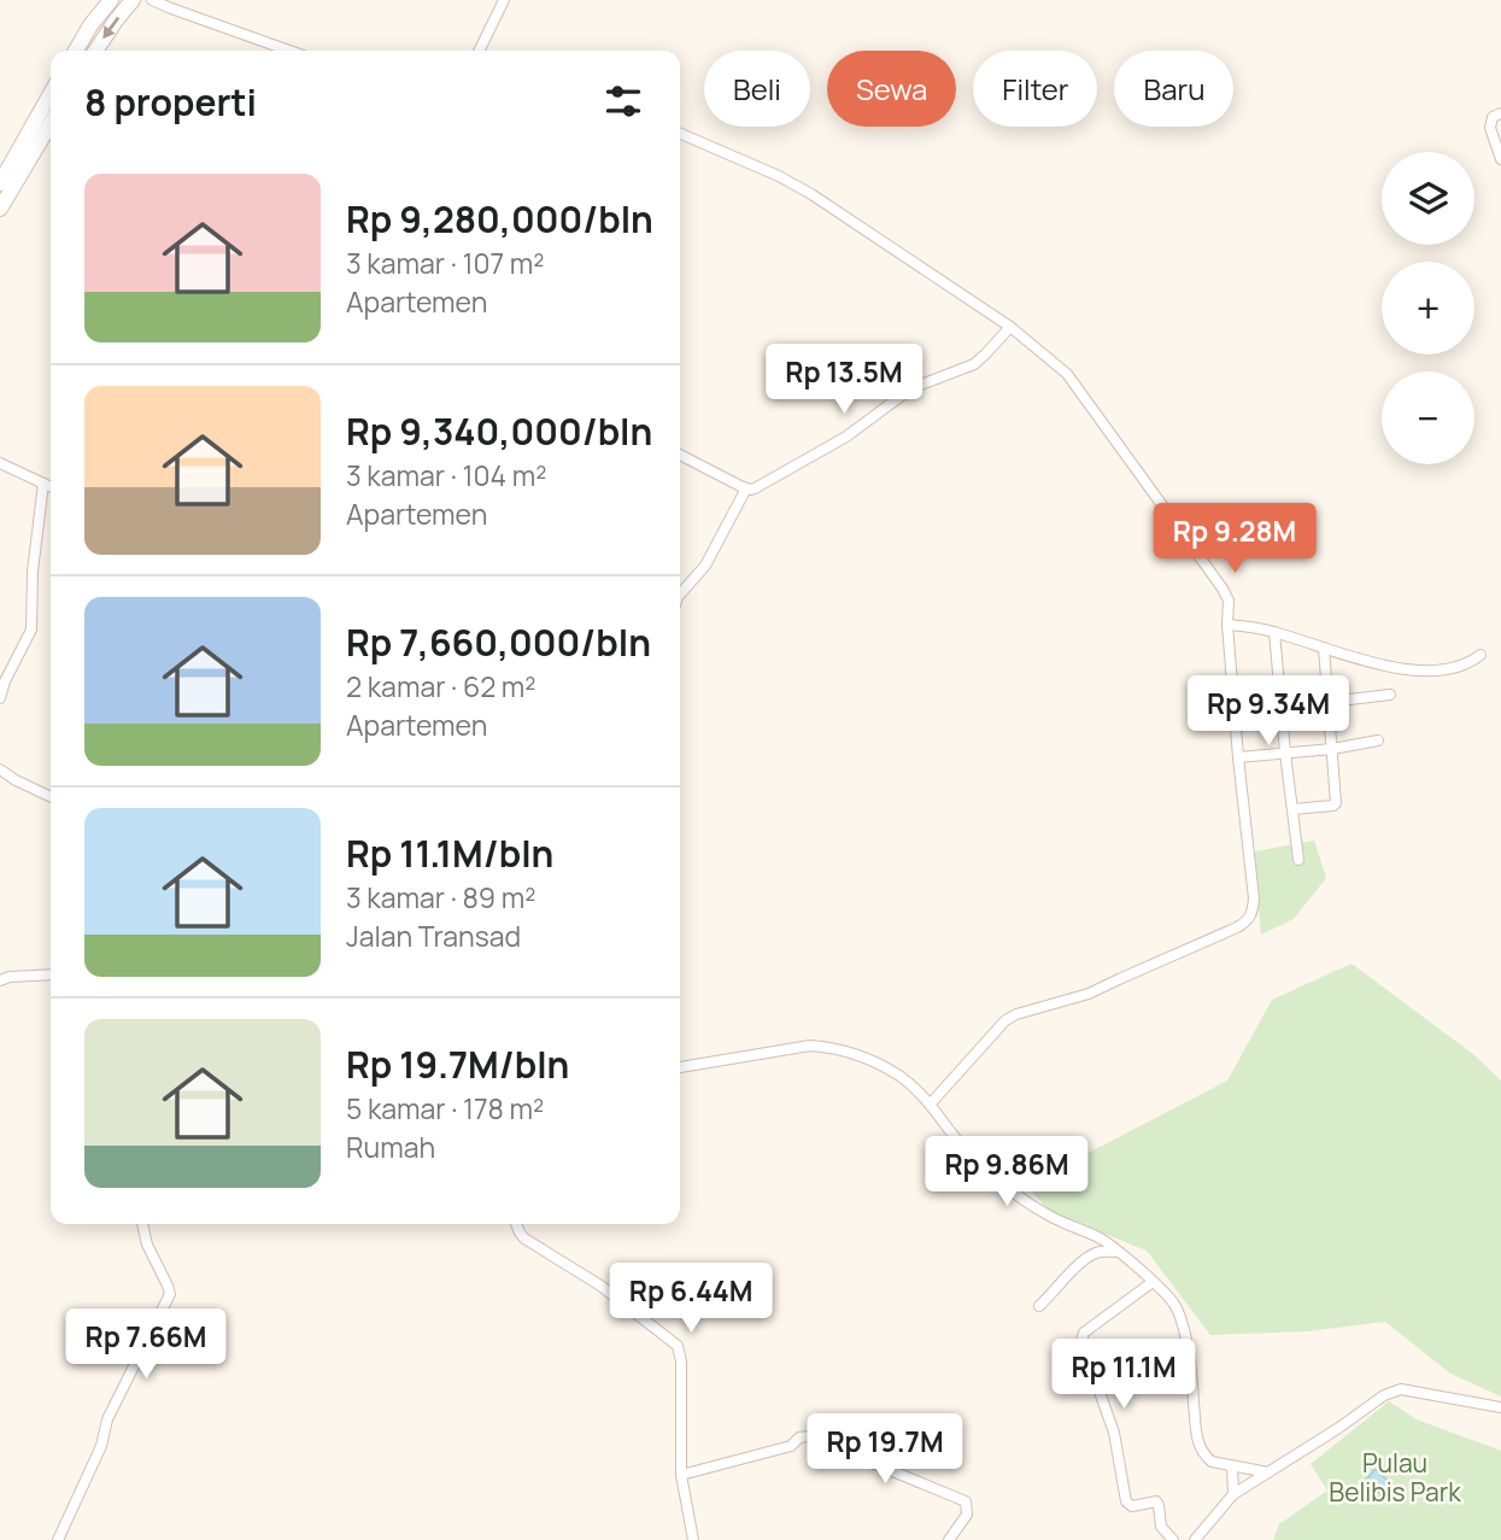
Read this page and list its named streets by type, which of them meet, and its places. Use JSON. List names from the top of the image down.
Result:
{
  "parks": ["Pulau Belibis Park"],
  "page": {
    "chip": [
      "Beli",
      "Sewa",
      "Filter",
      "Baru"
    ],
    "heading": "8 properti",
    "map_buttons": ["+", "−"],
    "list": [
      {
        "name": "Rp 9,280,000/bln",
        "note": "3 kamar · 107 m² · Apartemen"
      },
      {
        "name": "Rp 9,340,000/bln",
        "note": "3 kamar · 104 m² · Apartemen"
      },
      {
        "name": "Rp 7,660,000/bln",
        "note": "2 kamar · 62 m² · Apartemen"
      },
      {
        "name": "Rp 11.1M/bln",
        "note": "3 kamar · 89 m² · Jalan Transad"
      },
      {
        "name": "Rp 19.7M/bln",
        "note": "5 kamar · 178 m² · Rumah"
      }
    ],
    "price": [
      "Rp 13.5M",
      "Rp 9.28M",
      "Rp 9.34M",
      "Rp 9.86M",
      "Rp 6.44M",
      "Rp 7.66M",
      "Rp 11.1M",
      "Rp 19.7M"
    ]
  }
}
